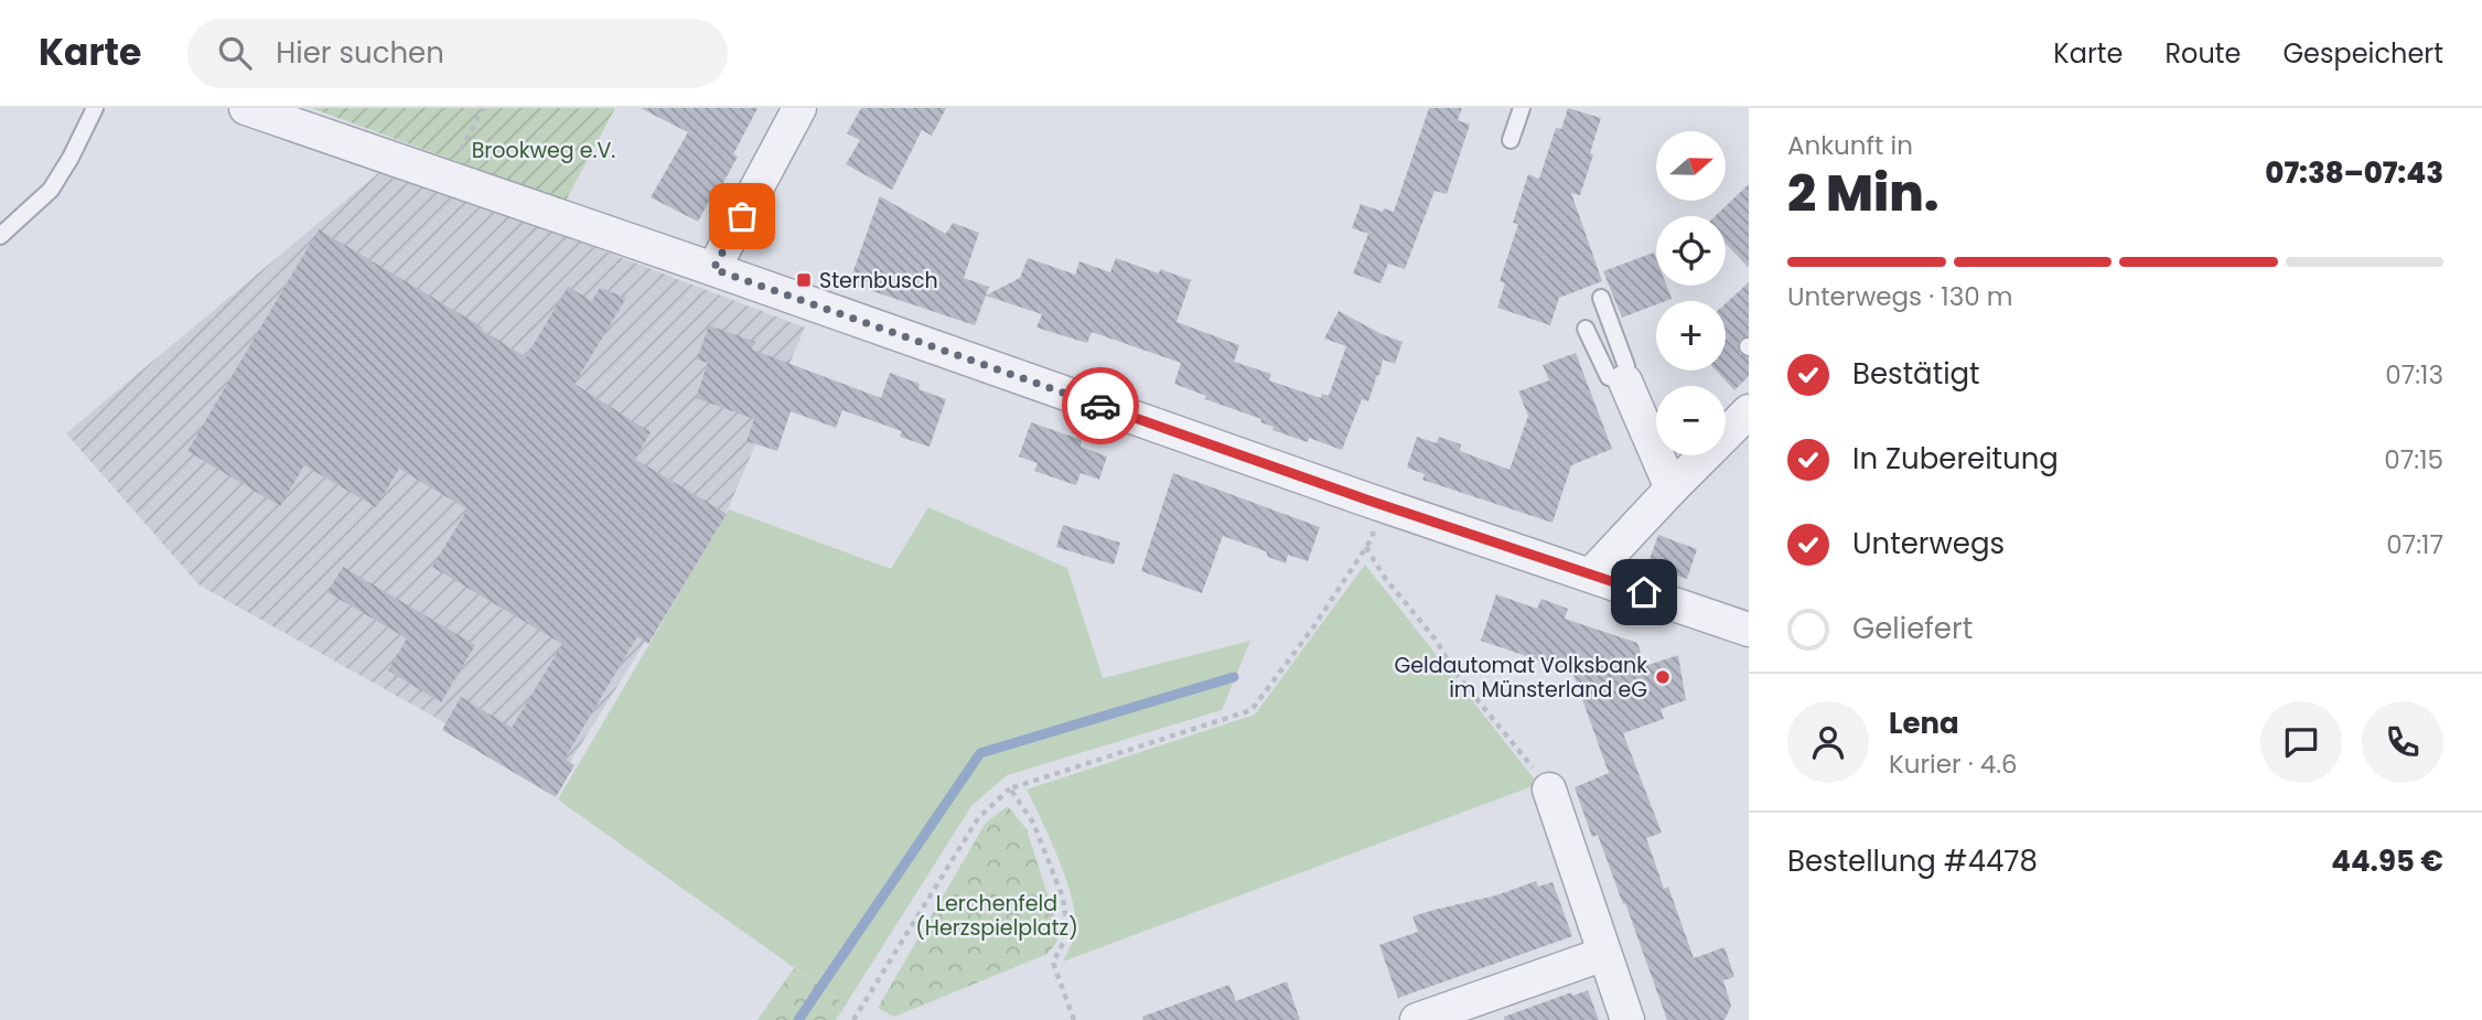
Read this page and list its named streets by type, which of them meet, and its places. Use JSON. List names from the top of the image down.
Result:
{
  "parks": ["Brookweg e.V.", "Lerchenfeld (Herzspielplatz)"],
  "places": {
    "transit": ["Sternbusch"],
    "other": ["Geldautomat Volksbank im Münsterland eG"]
  },
  "north": "right",
  "page": {
    "header": "Karte",
    "search": "Hier suchen",
    "nav": ["Karte", "Route", "Gespeichert"],
    "heading": ["2 Min.", "Ankunft in", "07:38–07:43"],
    "panel": [
      "Lena",
      "Kurier · 4.6",
      "Bestellung #4478",
      "44.95 €"
    ],
    "map_buttons": ["+", "−"],
    "bar": "Unterwegs · 130 m",
    "list": [
      ["Bestätigt", "07:13"],
      ["In Zubereitung", "07:15"],
      ["Unterwegs", "07:17"],
      "Geliefert"
    ]
  }
}
